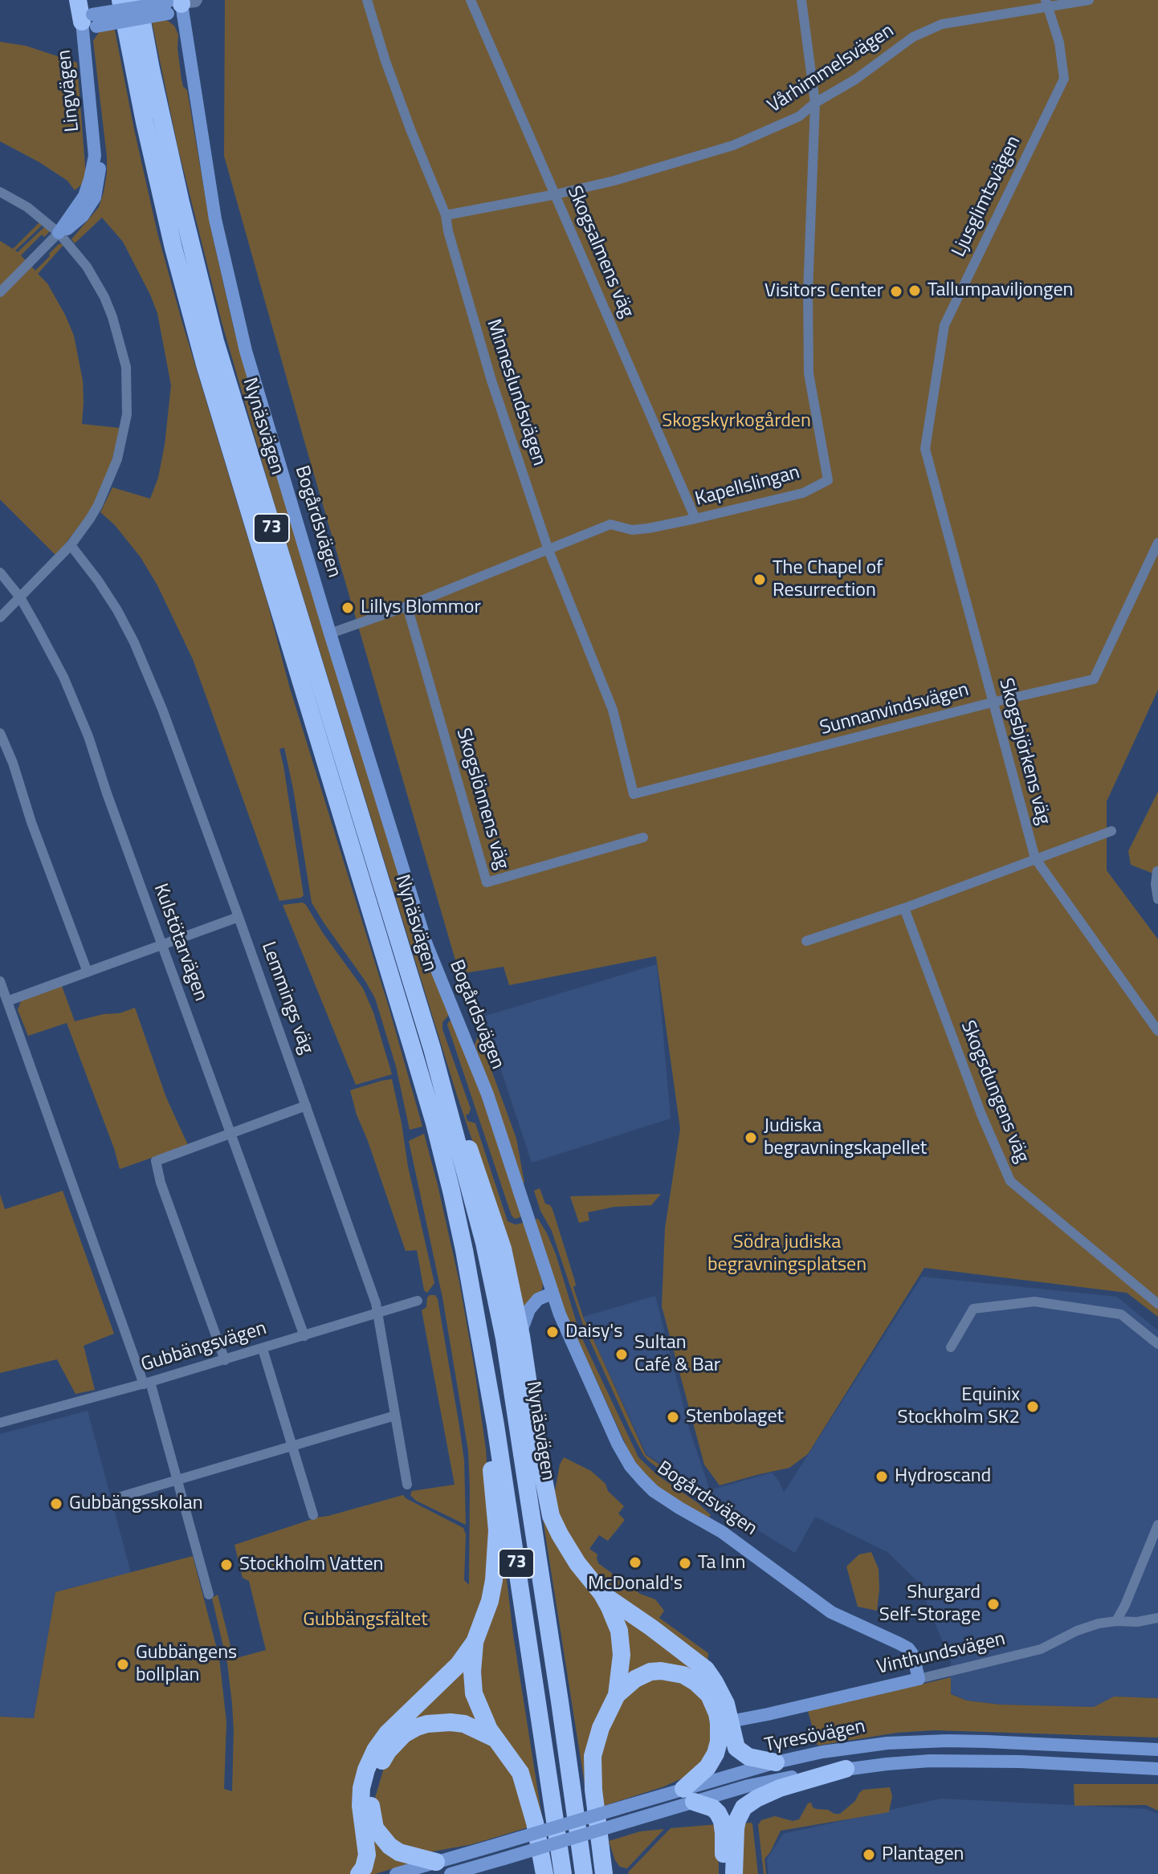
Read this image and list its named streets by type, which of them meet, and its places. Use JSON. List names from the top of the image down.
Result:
{
  "streets": {
    "highway": ["Nynäsvägen", "73"],
    "street": [
      "Vårhimmelsvägen",
      "Lingvägen",
      "Ljusglimtsvägen",
      "Skogsalmens väg",
      "Minneslundsvägen",
      "Kapellslingan",
      "Bogårdsvägen",
      "Sunnanvindsvägen",
      "Skogsbjörkens väg",
      "Skogslönnens väg",
      "Kulstötarvägen",
      "Lemmings väg",
      "Skogsdungens väg",
      "Gubbängsvägen",
      "Vinthundsvägen",
      "Tyresövägen"
    ]
  },
  "crossings": [
    ["Vårhimmelsvägen", "Ljusglimtsvägen"],
    ["Vårhimmelsvägen", "Skogsalmens väg"],
    ["Vårhimmelsvägen", "Minneslundsvägen"],
    ["Vårhimmelsvägen", "Kapellslingan"],
    ["Ljusglimtsvägen", "Skogsbjörkens väg"],
    ["Skogsalmens väg", "Kapellslingan"],
    ["Minneslundsvägen", "Kapellslingan"],
    ["Minneslundsvägen", "Sunnanvindsvägen"],
    ["Kapellslingan", "Bogårdsvägen"],
    ["Kapellslingan", "Skogslönnens väg"],
    ["Bogårdsvägen", "Vinthundsvägen"],
    ["Sunnanvindsvägen", "Skogsbjörkens väg"],
    ["Kulstötarvägen", "Gubbängsvägen"],
    ["Lemmings väg", "Gubbängsvägen"]
  ],
  "parks": ["Skogskyrkogården", "Södra judiska begravningsplatsen", "Gubbängsfältet"],
  "places": [
    "Tallumpaviljongen",
    "Visitors Center",
    "The Chapel of Resurrection",
    "Lillys Blommor",
    "Judiska begravningskapellet",
    "Daisy's",
    "Sultan Café & Bar",
    "Equinix Stockholm SK2",
    "Stenbolaget",
    "Hydroscand",
    "Gubbängsskolan",
    "McDonald's",
    "Ta Inn",
    "Stockholm Vatten",
    "Shurgard Self-Storage",
    "Gubbängens bollplan",
    "Plantagen"
  ]
}
